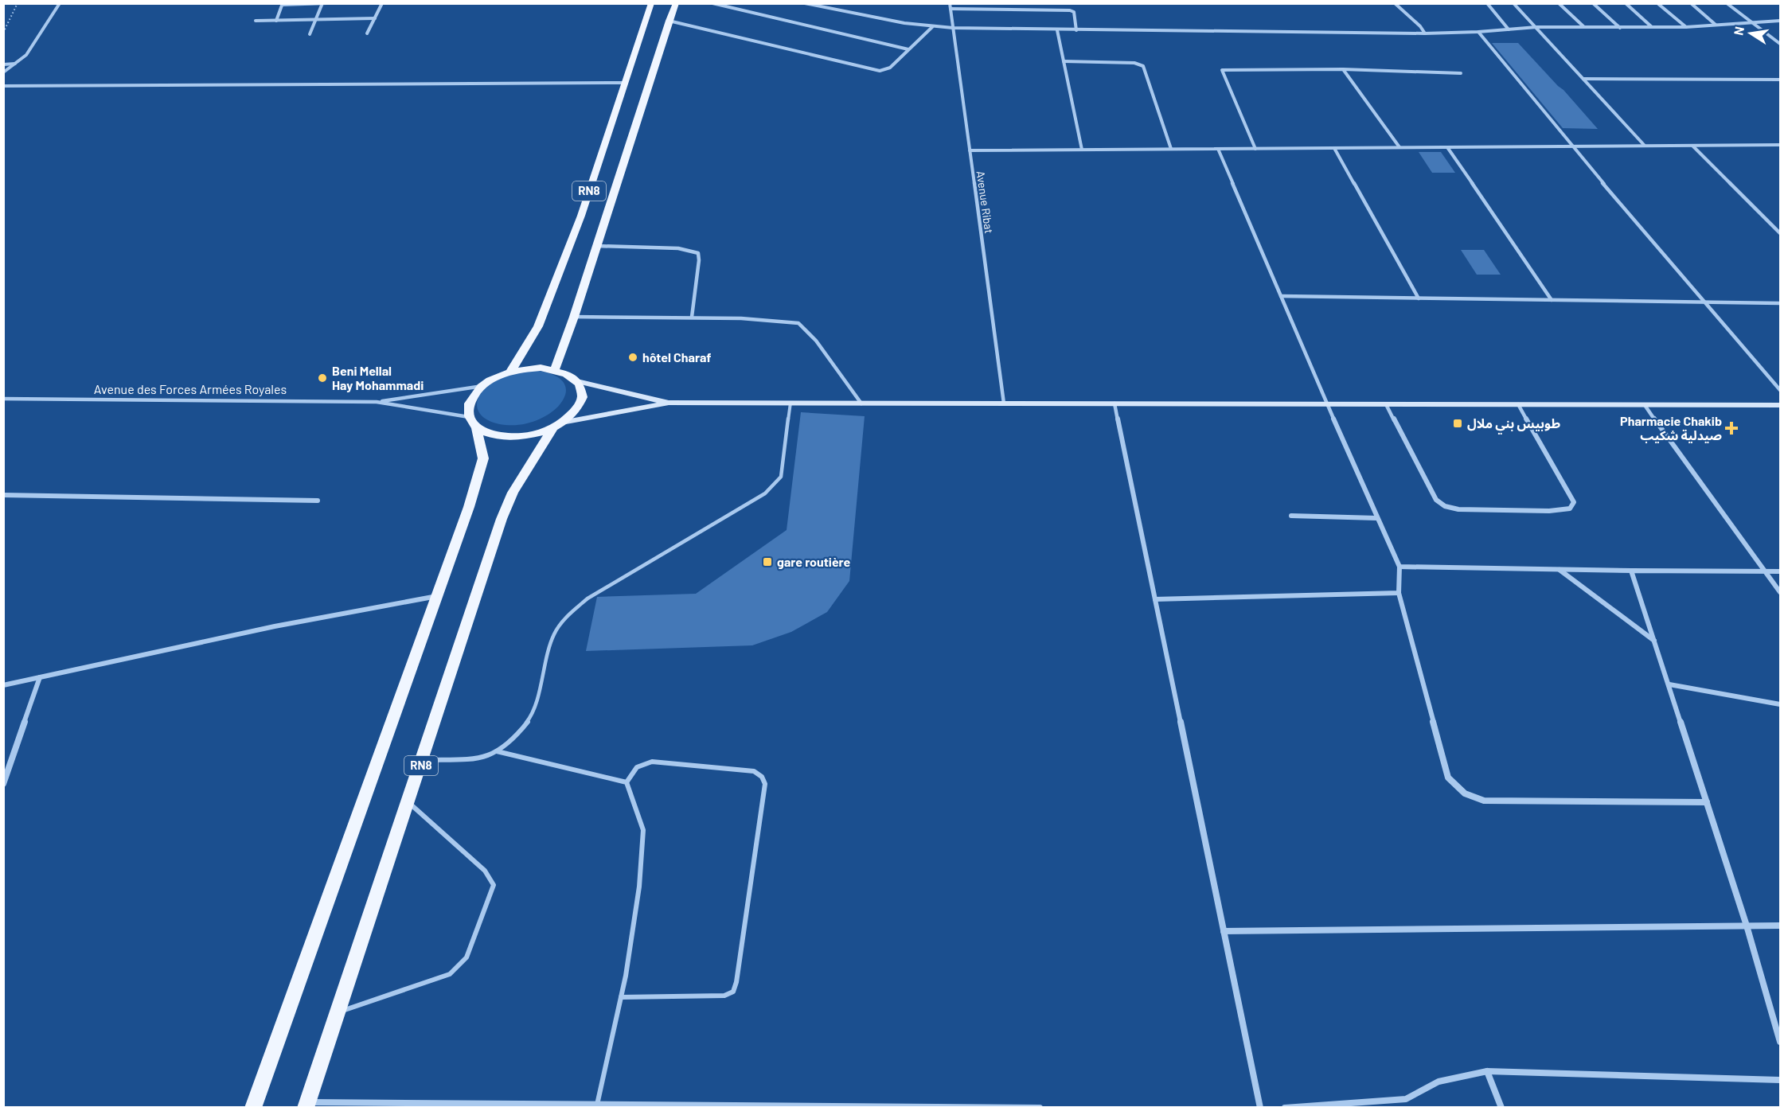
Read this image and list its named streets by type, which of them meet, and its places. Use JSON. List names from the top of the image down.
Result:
{
  "streets": {
    "main road": ["RN8"],
    "street": ["Avenue Ribat", "Avenue des Forces Armées Royales"]
  },
  "crossings": [
    ["RN8", "Avenue des Forces Armées Royales"]
  ],
  "places": {
    "other": ["hôtel Charaf", "Beni Mellal Hay Mohammadi"],
    "transit": ["طوبيس بني ملال", "gare routière"],
    "health": ["Pharmacie Chakib صيدلية شكيب"]
  },
  "north": "left"
}
